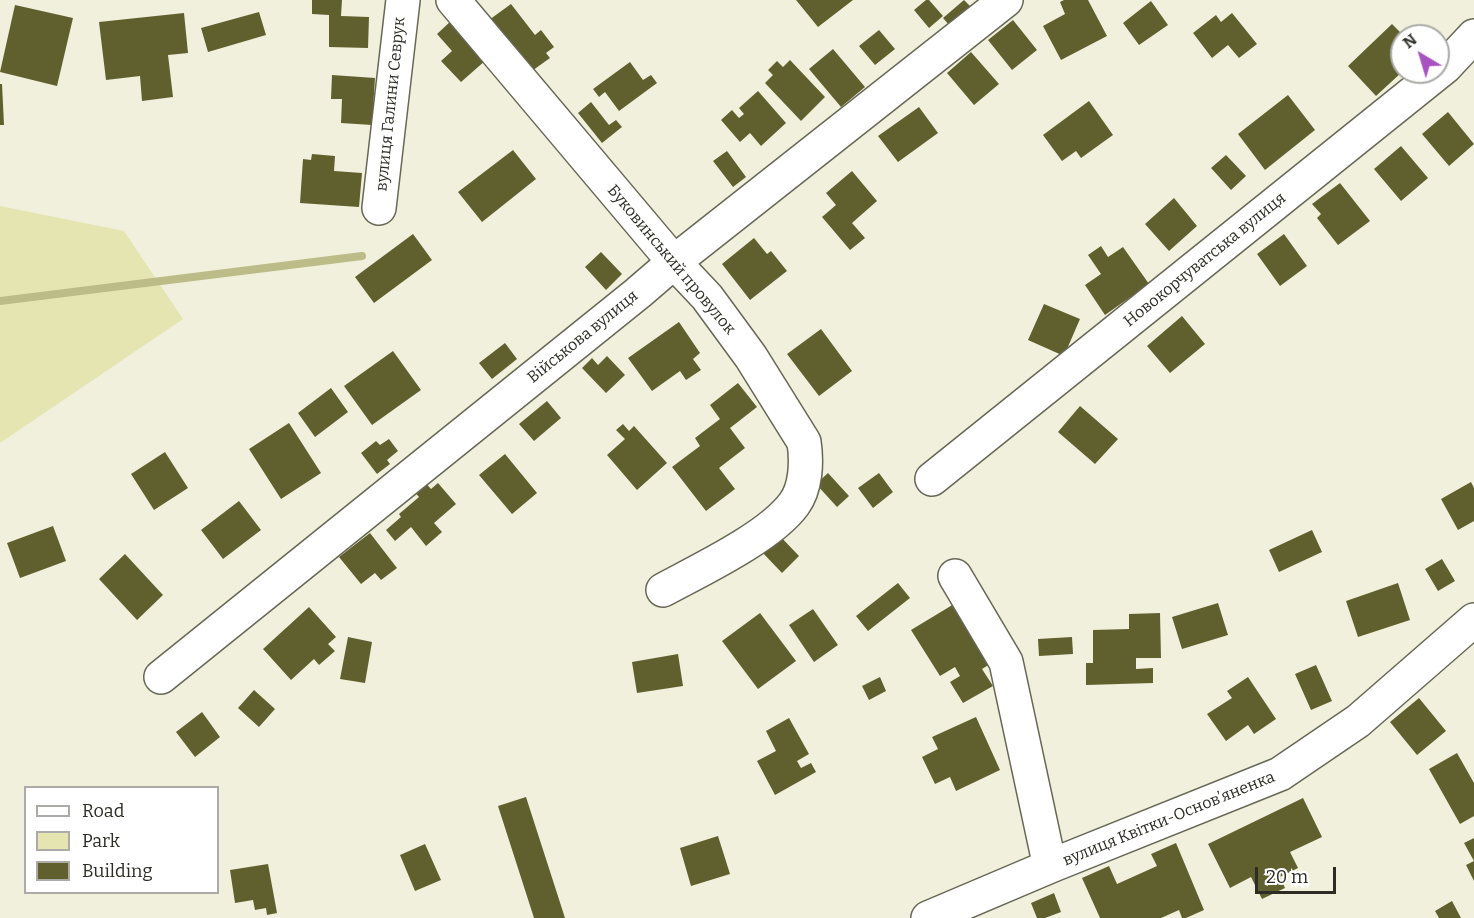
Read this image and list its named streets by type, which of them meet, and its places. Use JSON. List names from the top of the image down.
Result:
{
  "streets": {
    "street": [
      "вулиця Галини Севрук",
      "Буковинський провулок",
      "Новокорчуватська вулиця",
      "Військова вулиця",
      "вулиця Квітки-Основ’яненка"
    ]
  },
  "crossings": [
    ["Буковинський провулок", "Військова вулиця"]
  ],
  "legend": ["Road", "Park", "Building"],
  "scale_bar": "20 m",
  "north": "top left"
}
